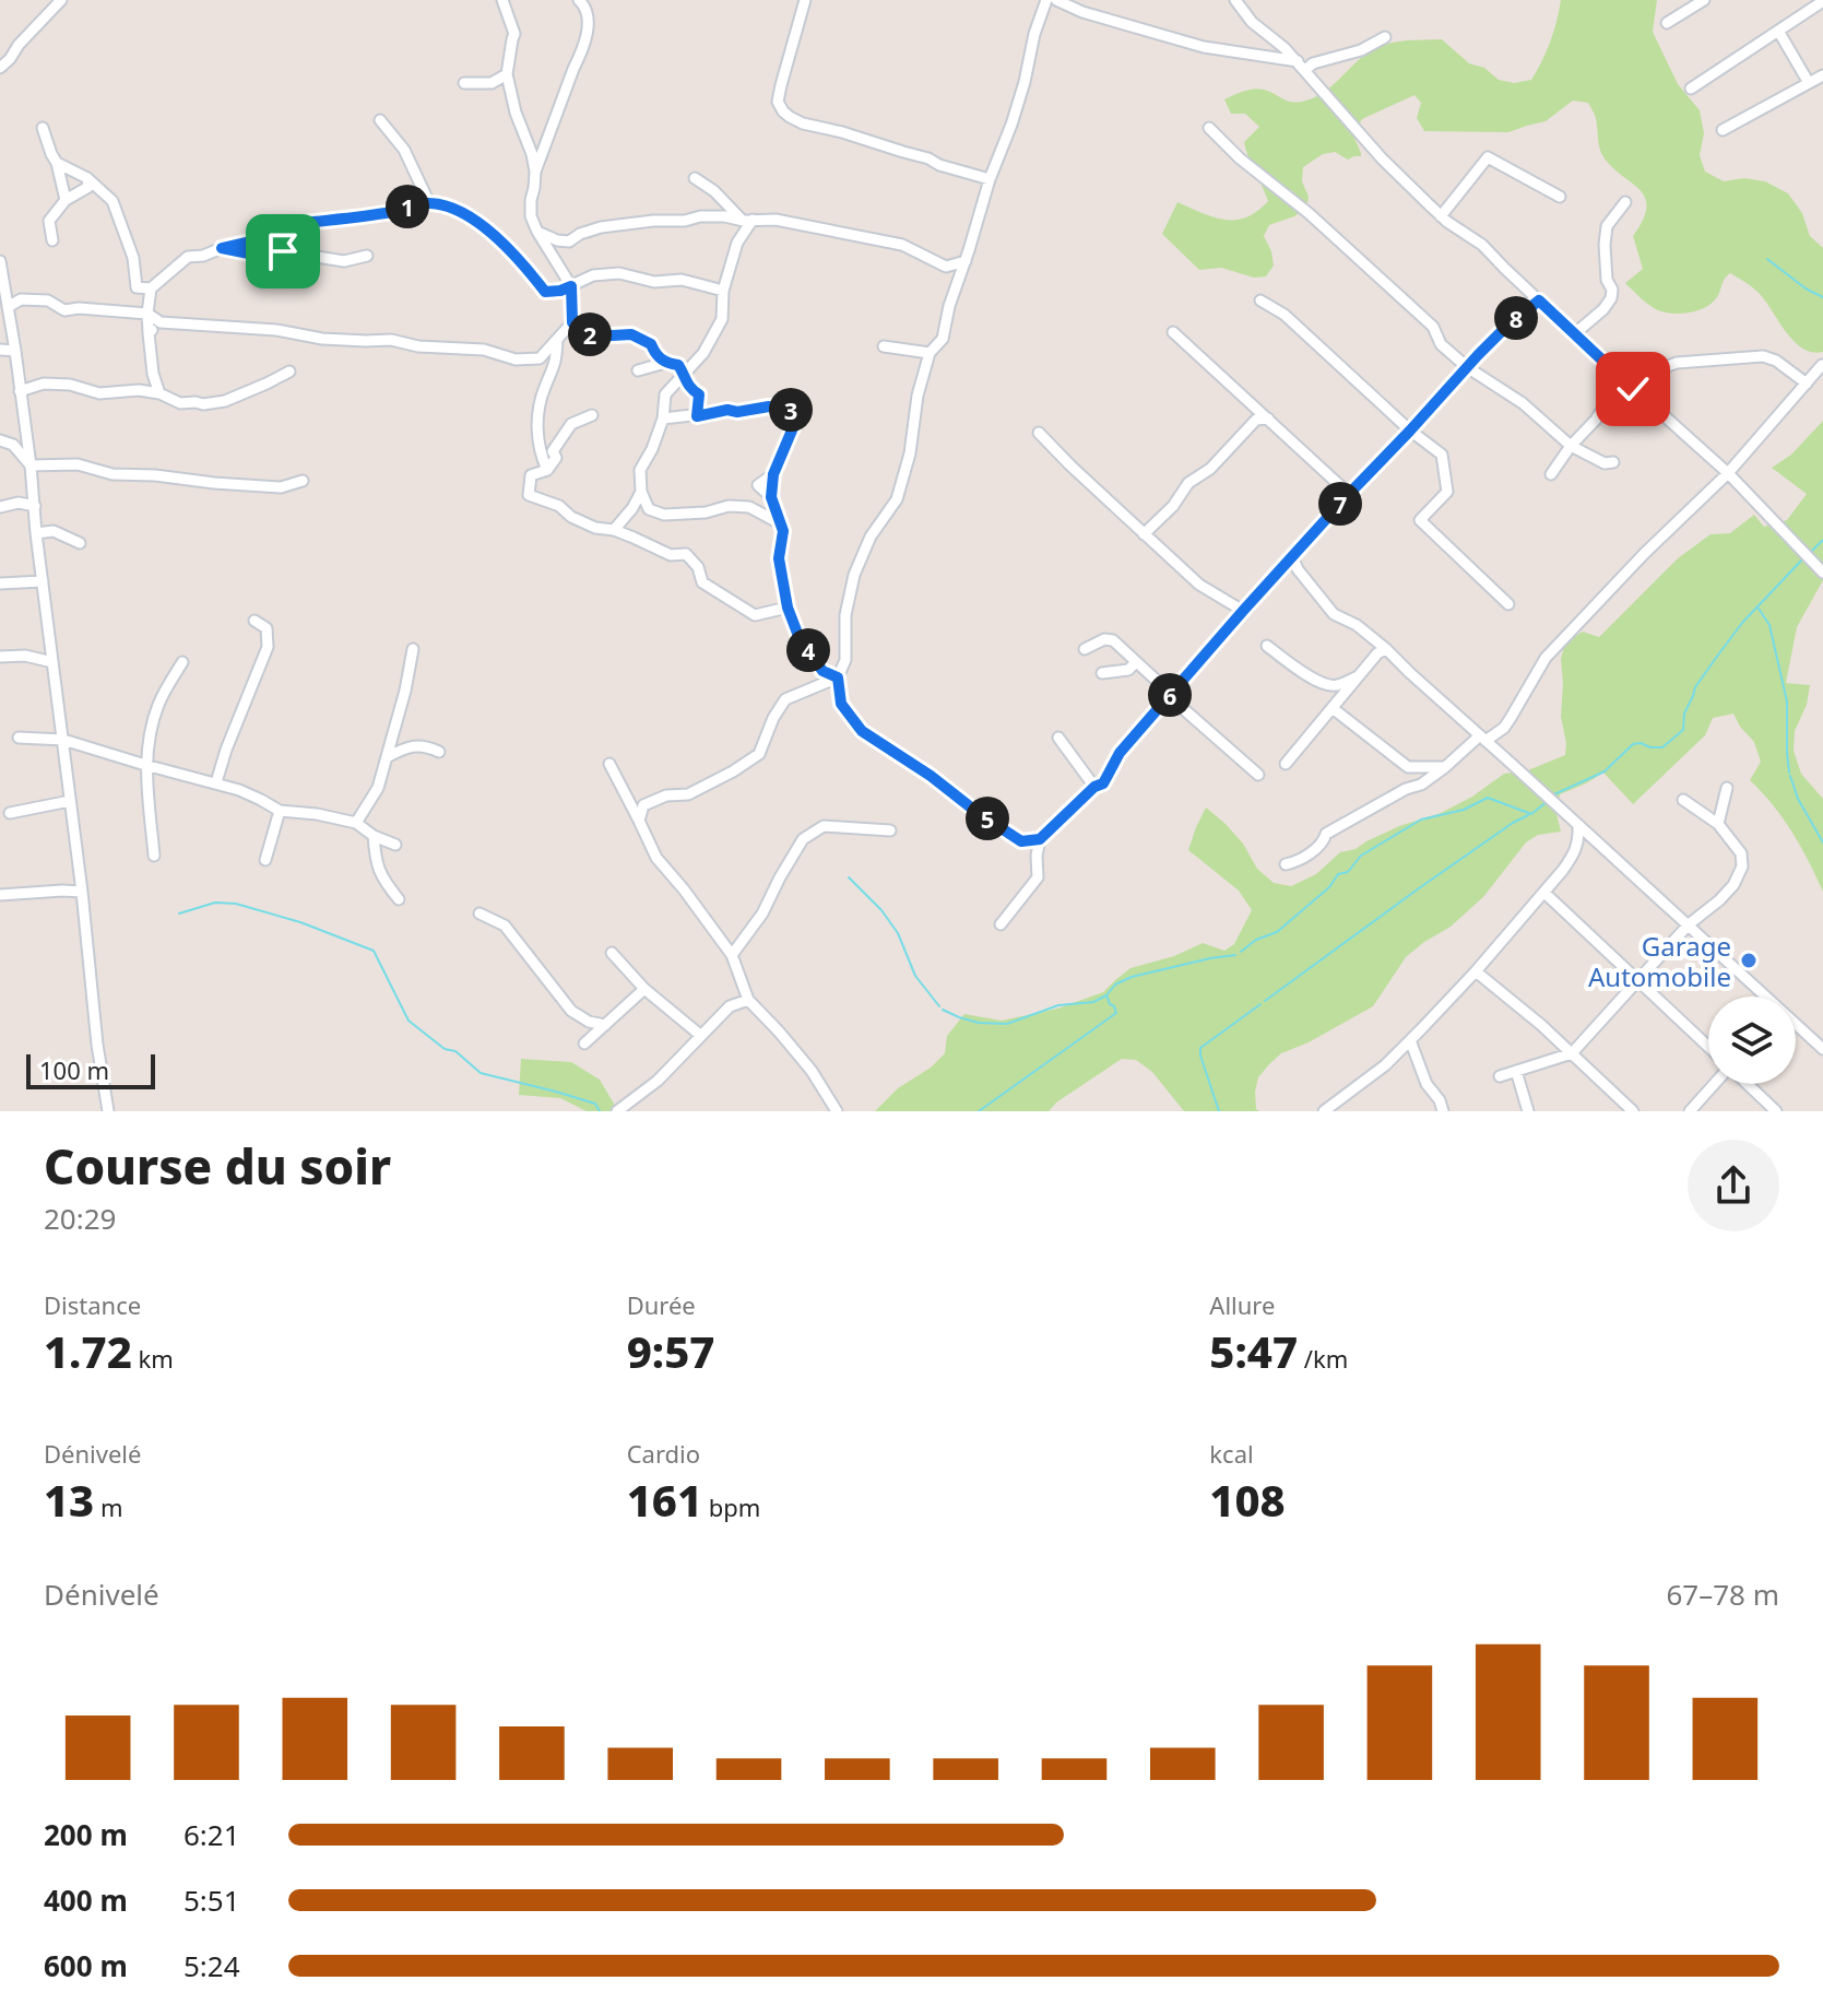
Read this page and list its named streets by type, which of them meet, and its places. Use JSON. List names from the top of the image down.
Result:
{
  "places": ["Garage Automobile"],
  "scale_bar": "100 m",
  "page": {
    "pins": [
      "1",
      "8",
      "2",
      "3",
      "7",
      "4",
      "6",
      "5"
    ],
    "scale": "100 m",
    "heading": ["Course du soir", "20:29"],
    "stats": [
      ["Distance", "1.72 km"],
      ["Durée", "9:57"],
      ["Allure", "5:47 /km"],
      ["Dénivelé", "13 m"],
      ["Cardio", "161 bpm"],
      ["kcal", "108"]
    ],
    "chart": ["Dénivelé", "67–78 m"],
    "list": [
      {
        "name": "200 m",
        "note": "6:21"
      },
      {
        "name": "400 m",
        "note": "5:51"
      },
      {
        "name": "600 m",
        "note": "5:24"
      }
    ]
  }
}
